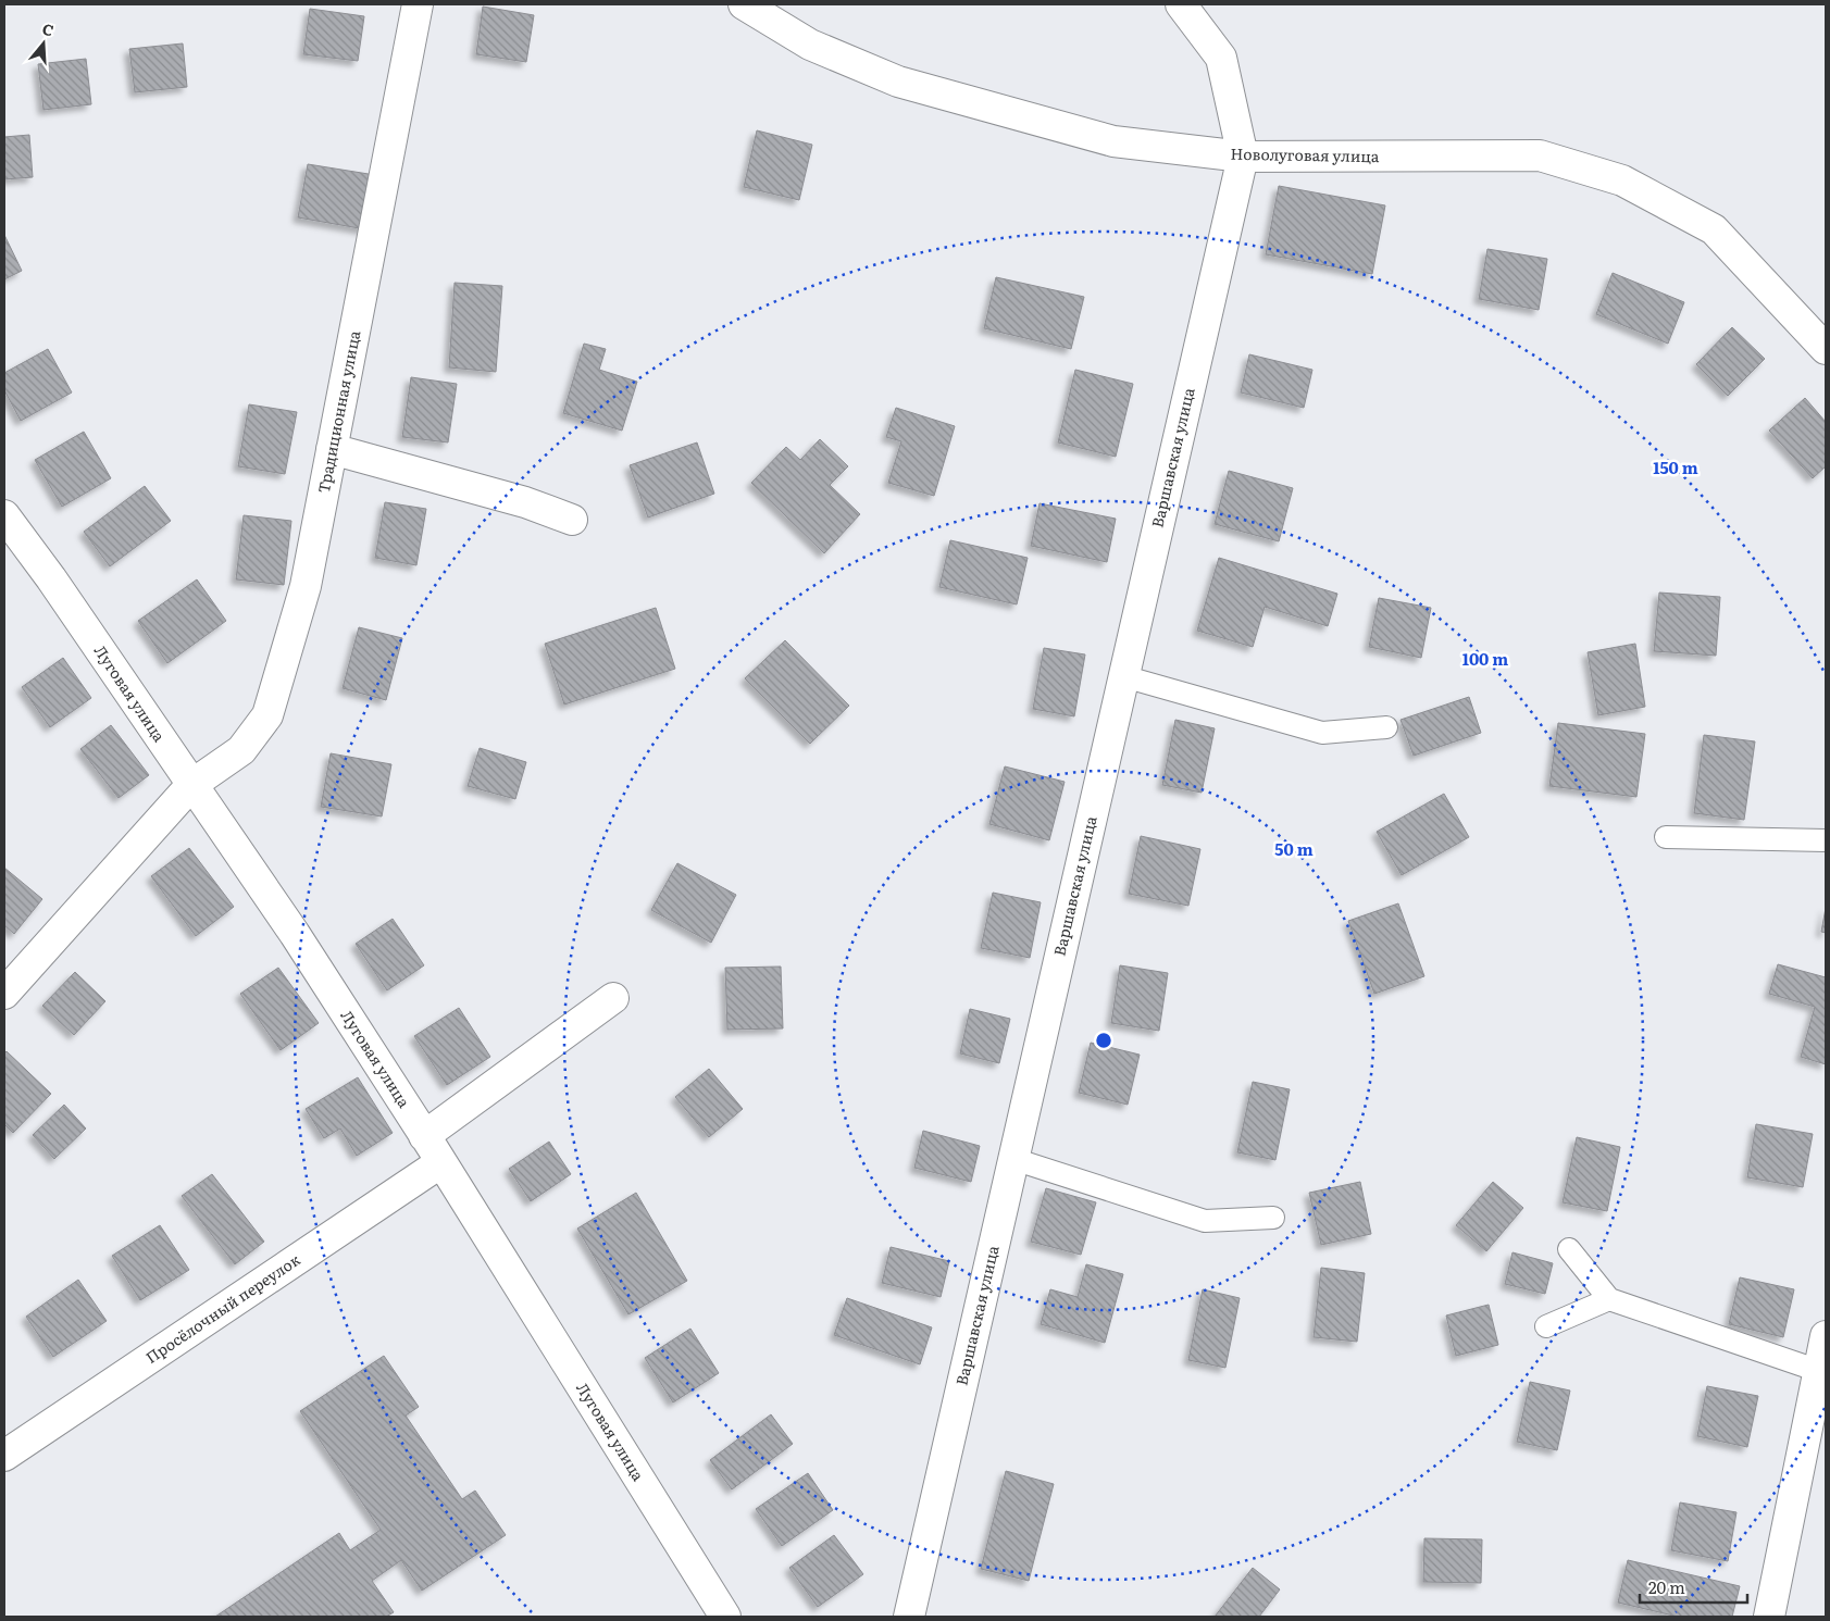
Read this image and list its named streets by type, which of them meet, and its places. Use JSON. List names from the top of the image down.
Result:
{
  "streets": {
    "street": [
      "Новолуговая улица",
      "Традиционная улица",
      "Варшавская улица",
      "Луговая улица",
      "Просёлочный переулок"
    ]
  },
  "crossings": [
    ["Новолуговая улица", "Варшавская улица"],
    ["Традиционная улица", "Луговая улица"],
    ["Луговая улица", "Просёлочный переулок"]
  ],
  "scale_bar": "20 m",
  "north": "top",
  "rings": ["150 m", "100 m", "50 m"]
}
